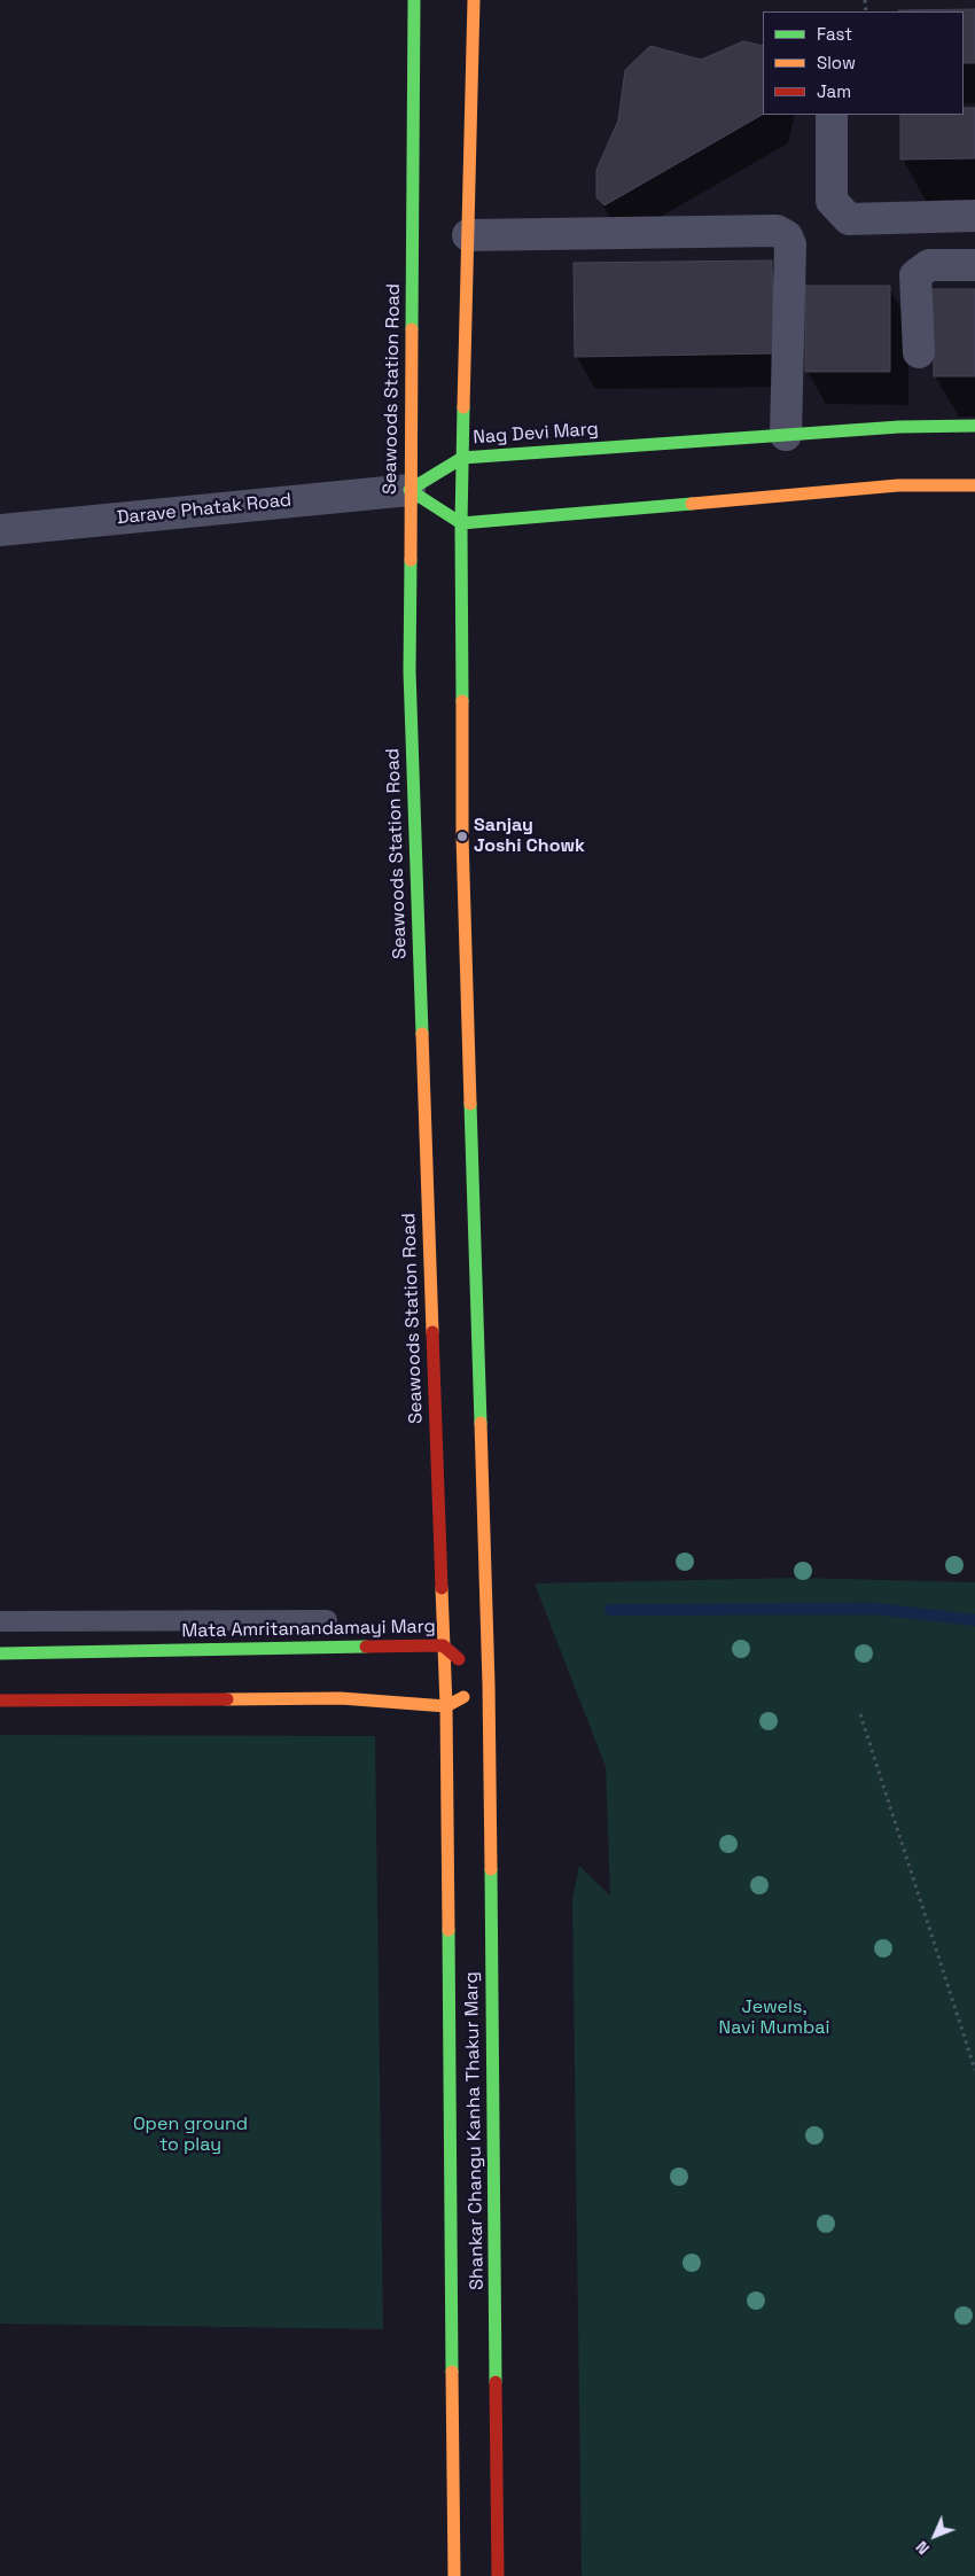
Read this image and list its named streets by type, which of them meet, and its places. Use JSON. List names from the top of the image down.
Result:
{
  "streets": {
    "main road": [
      "Seawoods Station Road",
      "Nag Devi Marg",
      "Mata Amritanandamayi Marg",
      "Shankar Changu Kanha Thakur Marg"
    ],
    "street": ["Darave Phatak Road"]
  },
  "crossings": [
    ["Seawoods Station Road", "Nag Devi Marg"],
    ["Seawoods Station Road", "Darave Phatak Road"],
    ["Seawoods Station Road", "Mata Amritanandamayi Marg"],
    ["Seawoods Station Road", "Shankar Changu Kanha Thakur Marg"],
    ["Nag Devi Marg", "Darave Phatak Road"],
    ["Mata Amritanandamayi Marg", "Shankar Changu Kanha Thakur Marg"]
  ],
  "parks": ["Jewels, Navi Mumbai", "Open ground to play"],
  "places": ["Sanjay Joshi Chowk"],
  "legend": ["Fast", "Slow", "Jam"],
  "north": "bottom left"
}
